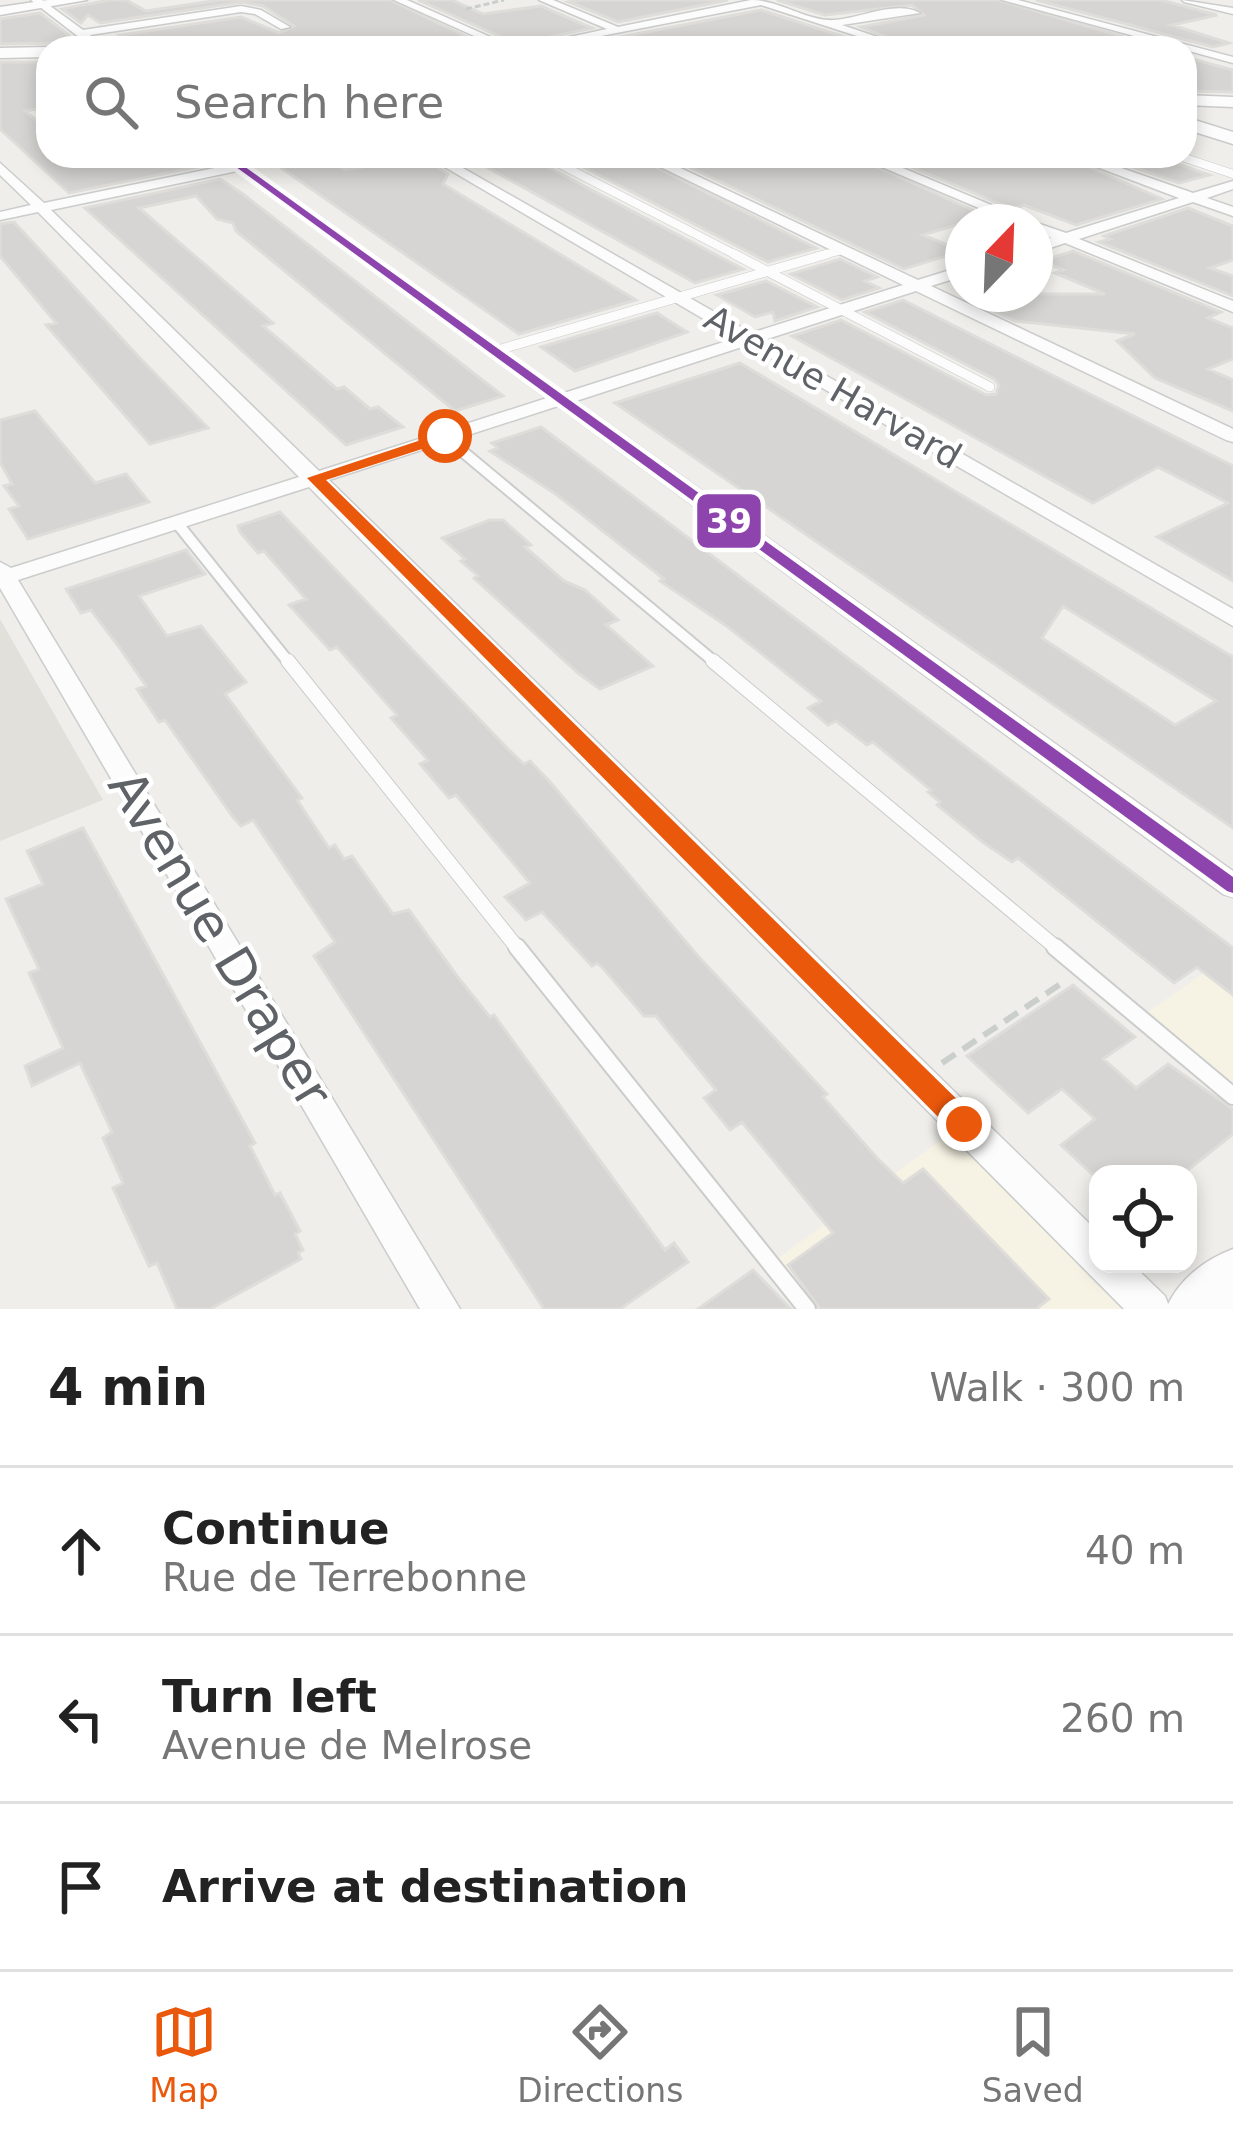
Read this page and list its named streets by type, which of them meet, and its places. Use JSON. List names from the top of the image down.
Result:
{
  "streets": {
    "street": ["Avenue Harvard", "Avenue Draper"]
  },
  "lines": ["transit line 39"],
  "north": "top right",
  "page": {
    "search": "Search here",
    "heading": ["4 min", "Walk · 300 m"],
    "list": [
      ["Continue", "Rue de Terrebonne", "40 m"],
      ["Turn left", "Avenue de Melrose", "260 m"],
      "Arrive at destination"
    ],
    "nav": ["Map", "Directions", "Saved"]
  }
}
